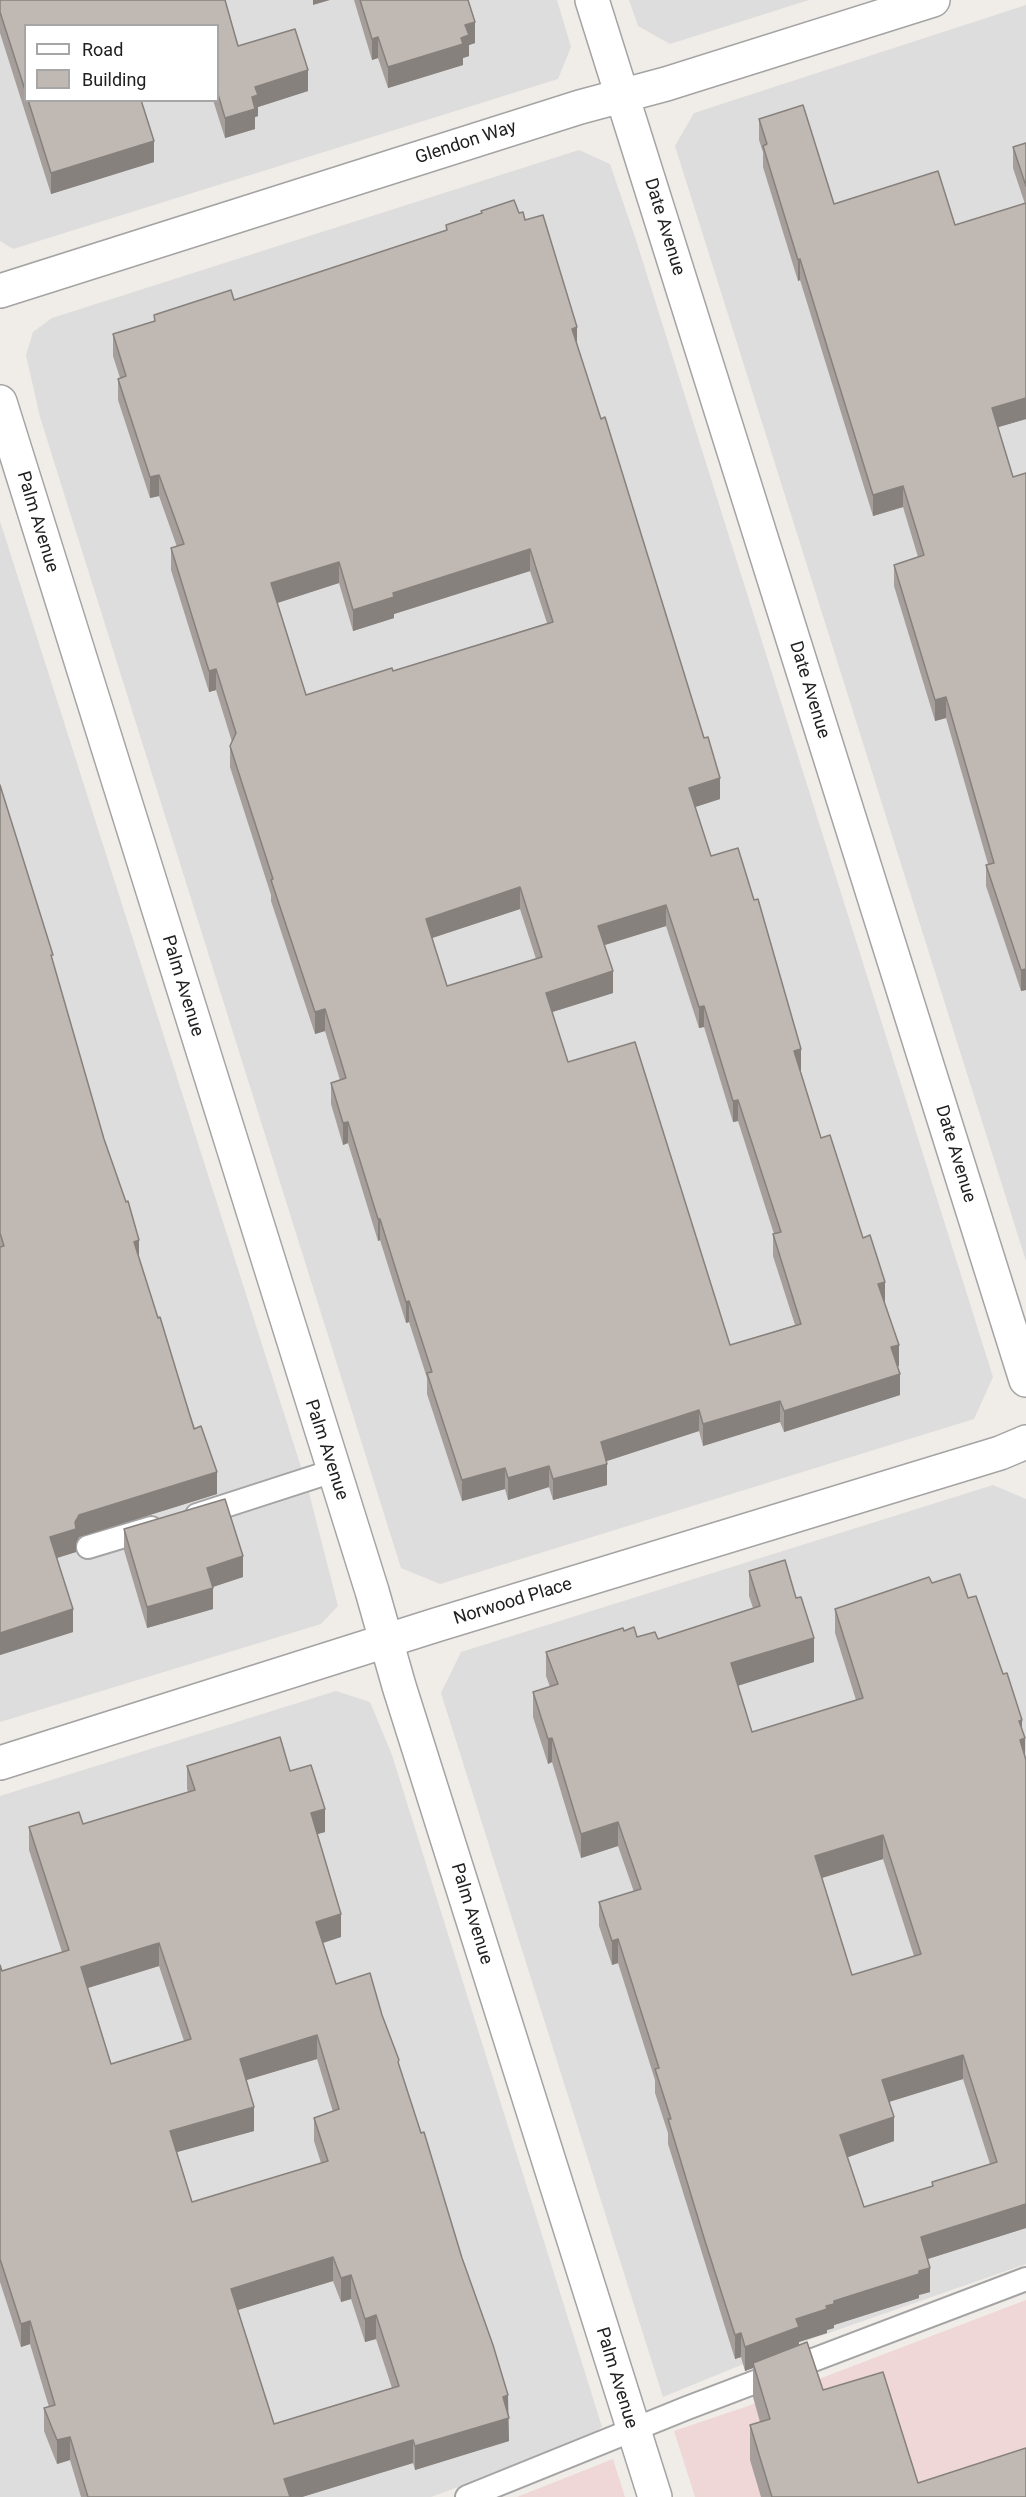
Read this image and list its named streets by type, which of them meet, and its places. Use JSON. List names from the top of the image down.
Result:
{
  "streets": {
    "street": [
      "Glendon Way",
      "Date Avenue",
      "Palm Avenue",
      "Norwood Place"
    ]
  },
  "crossings": [
    ["Glendon Way", "Date Avenue"],
    ["Palm Avenue", "Norwood Place"]
  ],
  "legend": ["Road", "Building"]
}
